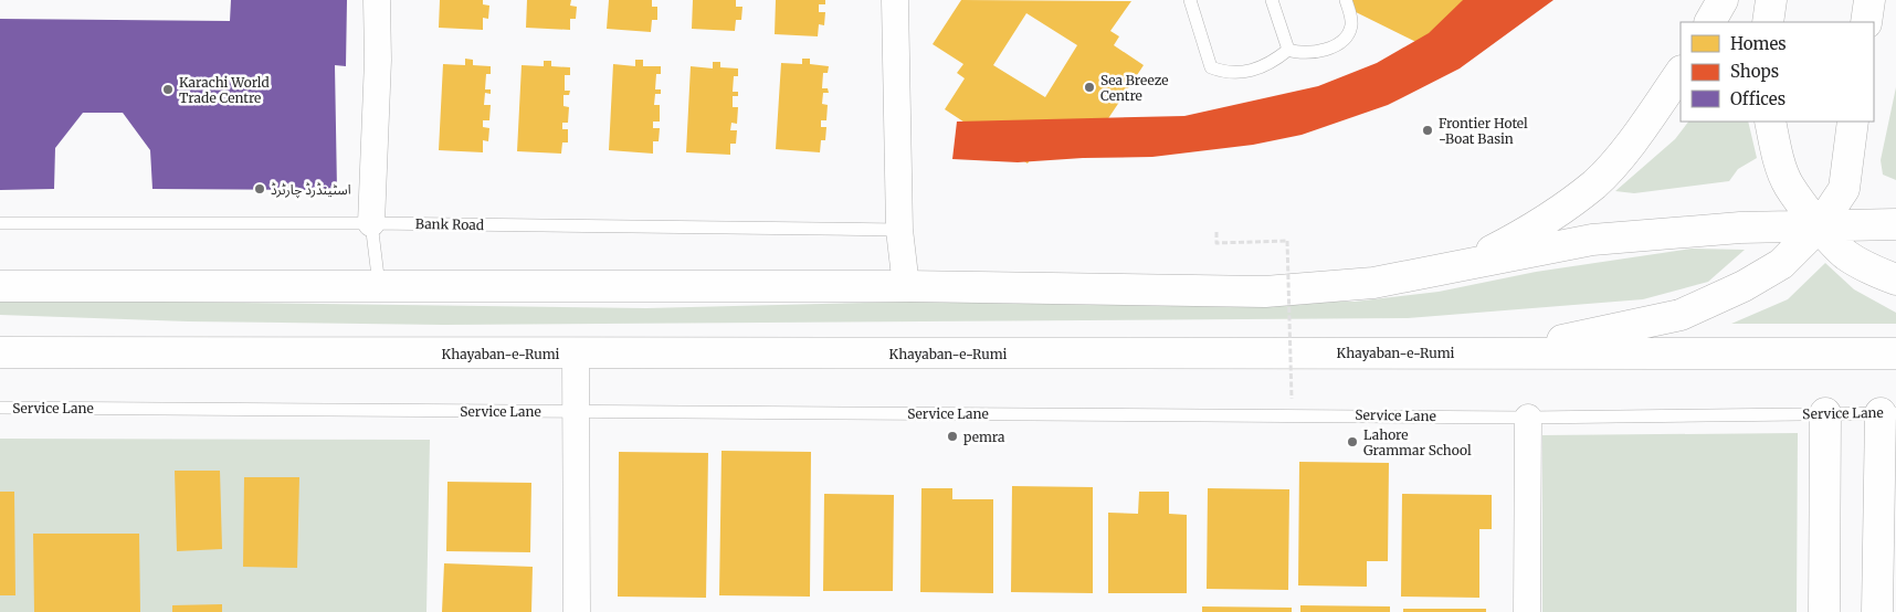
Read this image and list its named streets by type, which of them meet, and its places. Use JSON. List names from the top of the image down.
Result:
{
  "streets": {
    "main road": ["Khayaban-e-Rumi"],
    "lane": ["Bank Road", "Service Lane"]
  },
  "places": [
    "Sea Breeze Centre",
    "Karachi World Trade Centre",
    "Frontier Hotel -Boat Basin",
    "اسٹینڈرڈ چارٹرڈ",
    "pemra",
    "Lahore Grammar School"
  ],
  "legend": ["Homes", "Shops", "Offices"]
}
